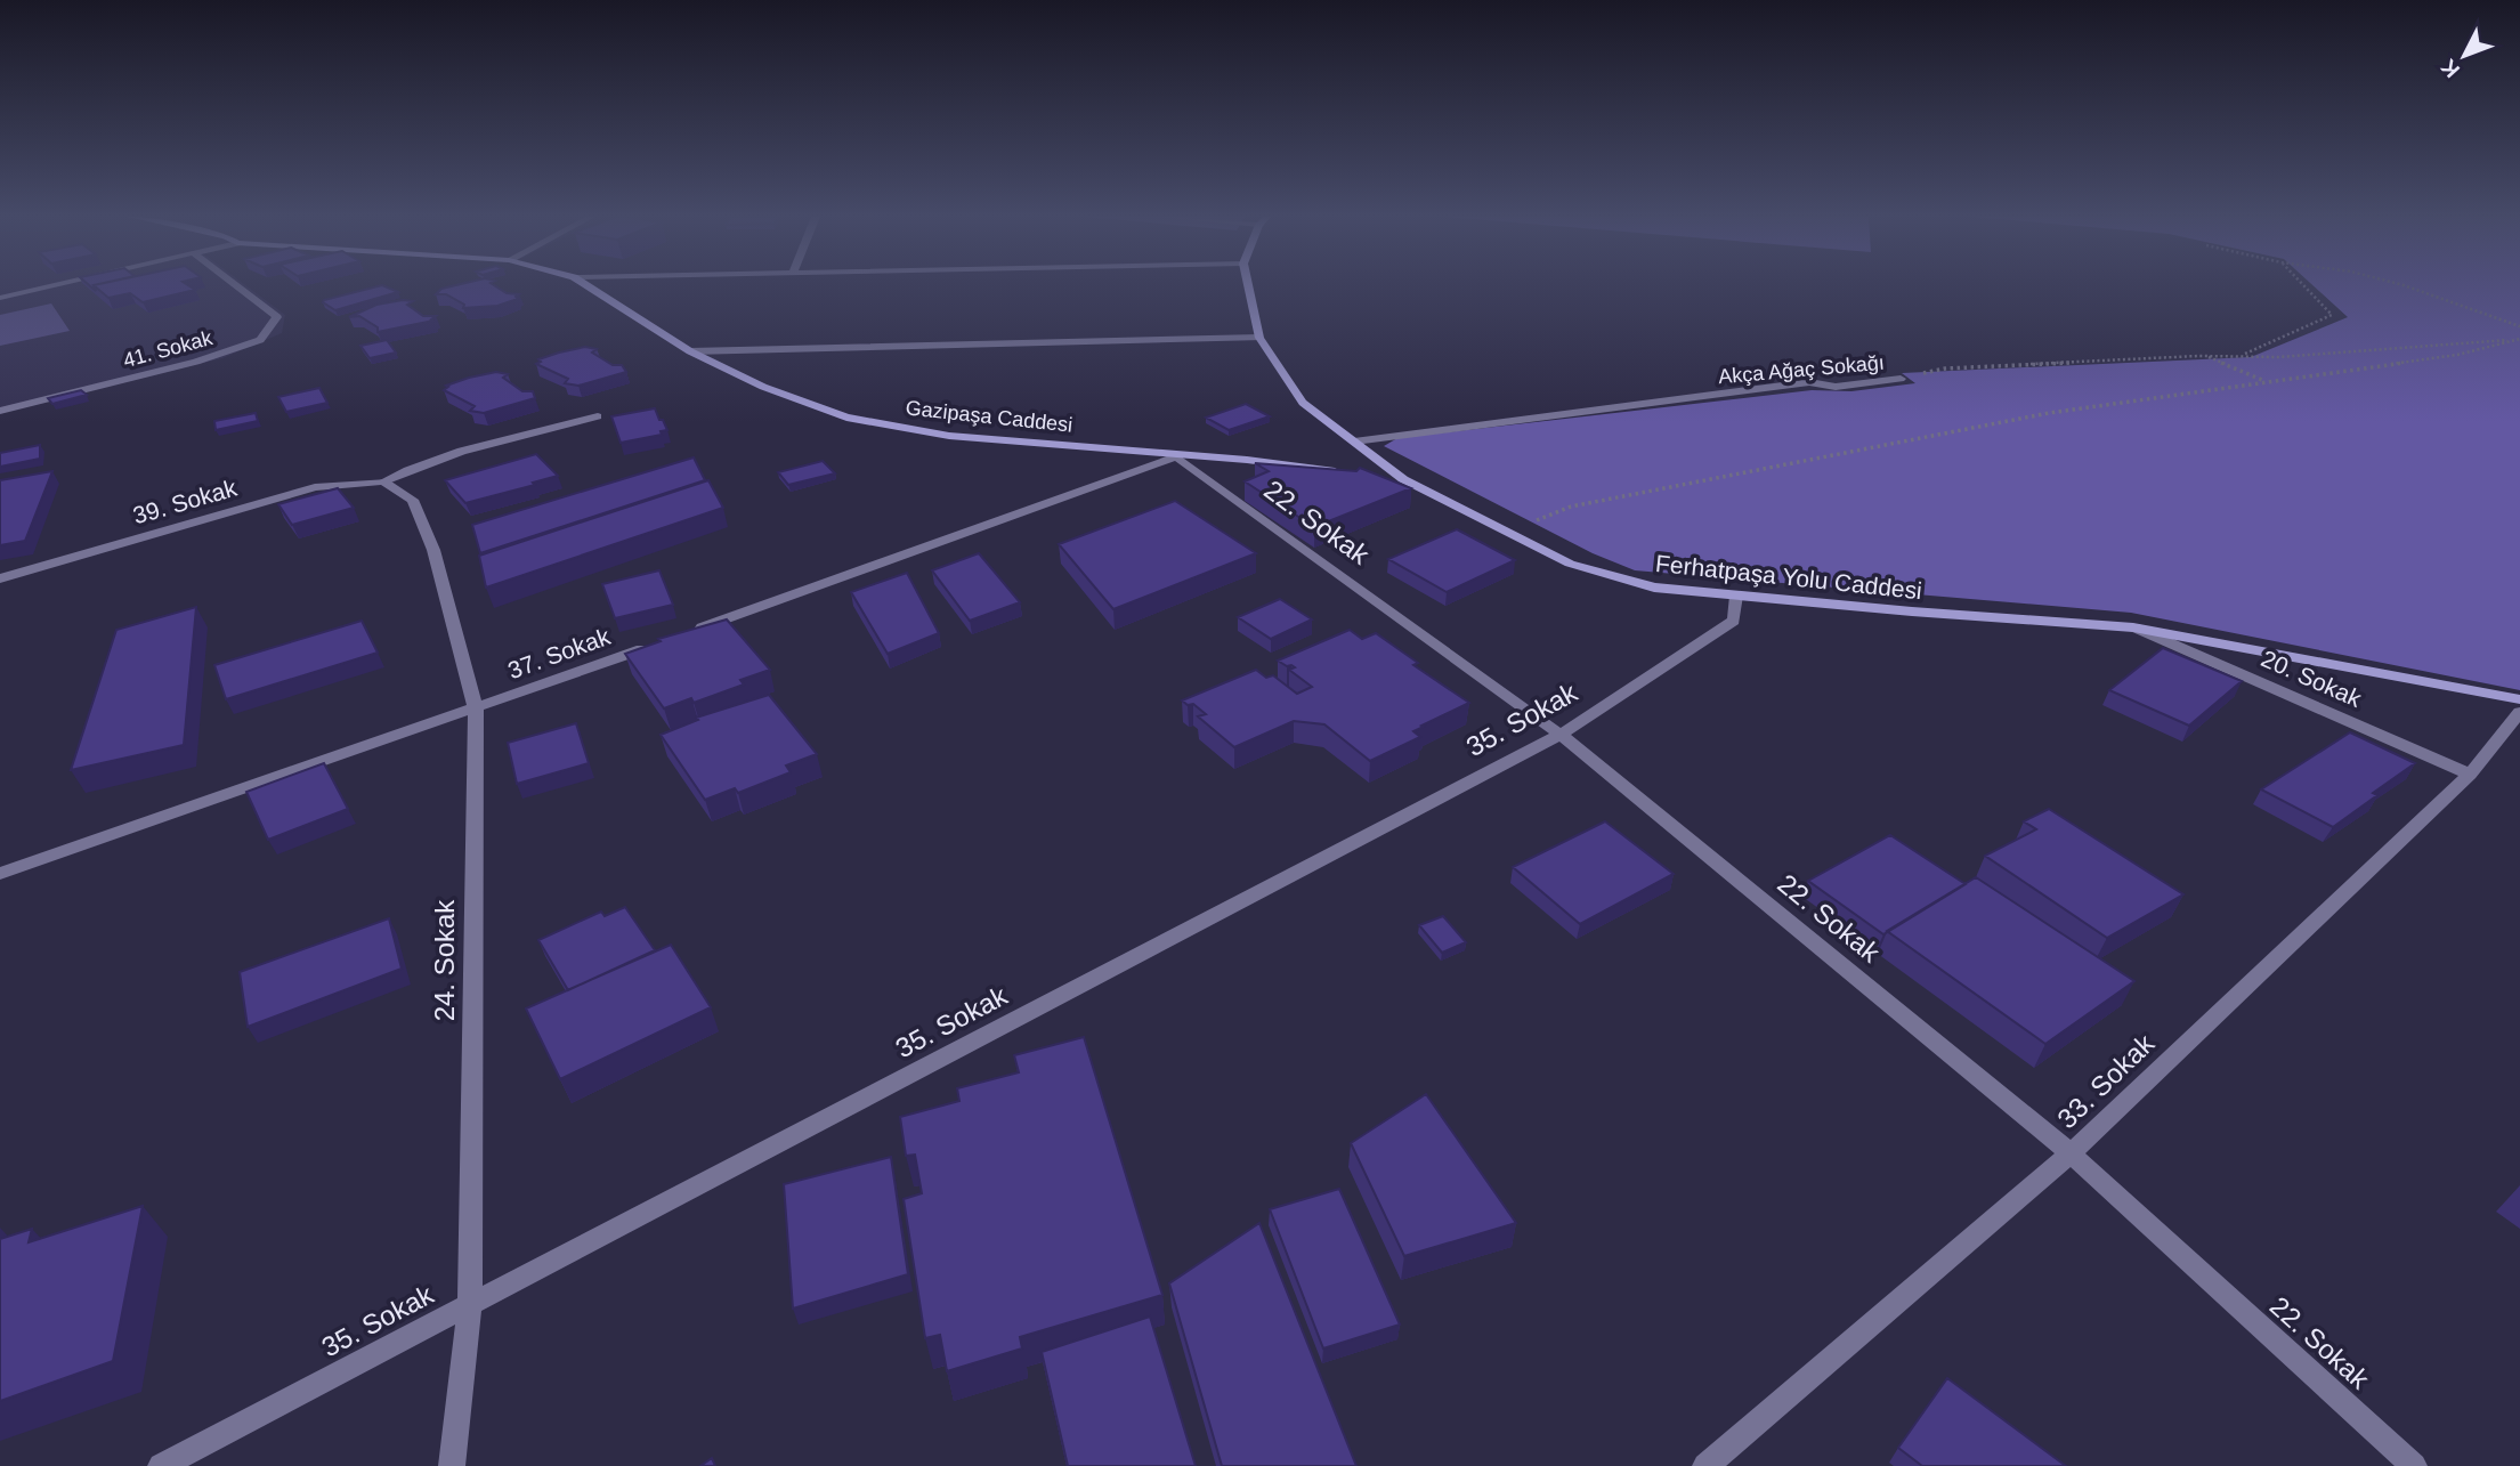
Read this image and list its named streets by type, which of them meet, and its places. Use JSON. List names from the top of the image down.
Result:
{
  "streets": {
    "street": [
      "41. Sokak",
      "Akça Ağaç Sokağı",
      "Gazipaşa Caddesi",
      "39. Sokak",
      "22. Sokak",
      "Ferhatpaşa Yolu Caddesi",
      "37. Sokak",
      "20. Sokak",
      "35. Sokak",
      "24. Sokak",
      "33. Sokak"
    ]
  },
  "crossings": [
    ["Akça Ağaç Sokağı", "Ferhatpaşa Yolu Caddesi"],
    ["Gazipaşa Caddesi", "22. Sokak"],
    ["39. Sokak", "24. Sokak"],
    ["22. Sokak", "35. Sokak"],
    ["22. Sokak", "33. Sokak"],
    ["Ferhatpaşa Yolu Caddesi", "20. Sokak"],
    ["Ferhatpaşa Yolu Caddesi", "35. Sokak"],
    ["37. Sokak", "24. Sokak"],
    ["20. Sokak", "33. Sokak"],
    ["35. Sokak", "24. Sokak"]
  ],
  "north": "bottom left"
}
